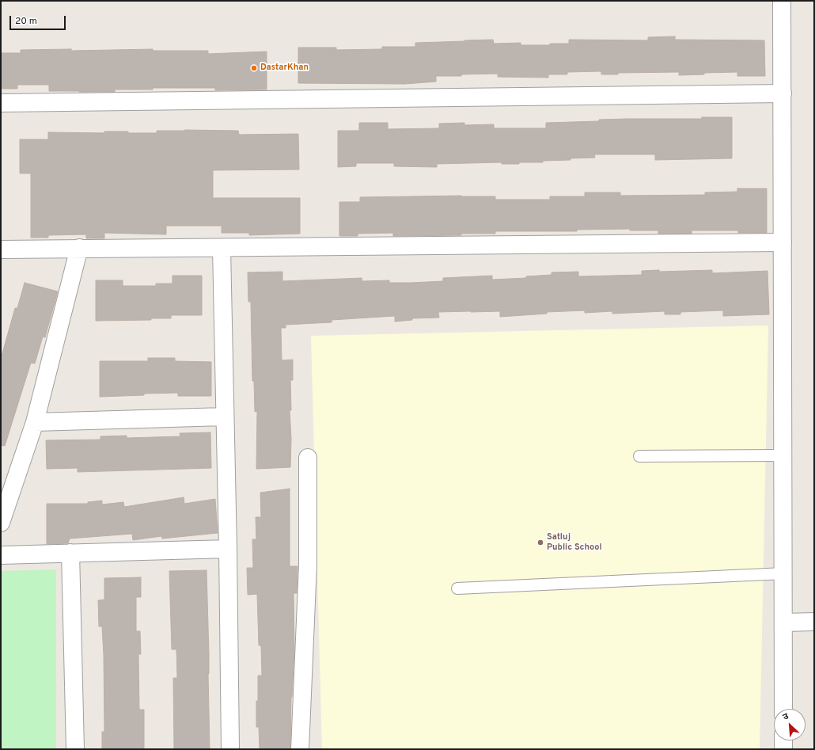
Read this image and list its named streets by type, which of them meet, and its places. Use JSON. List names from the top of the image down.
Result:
{
  "places": ["DastarKhan", "Satluj Public School"],
  "scale_bar": "20 m",
  "north": "top left"
}
